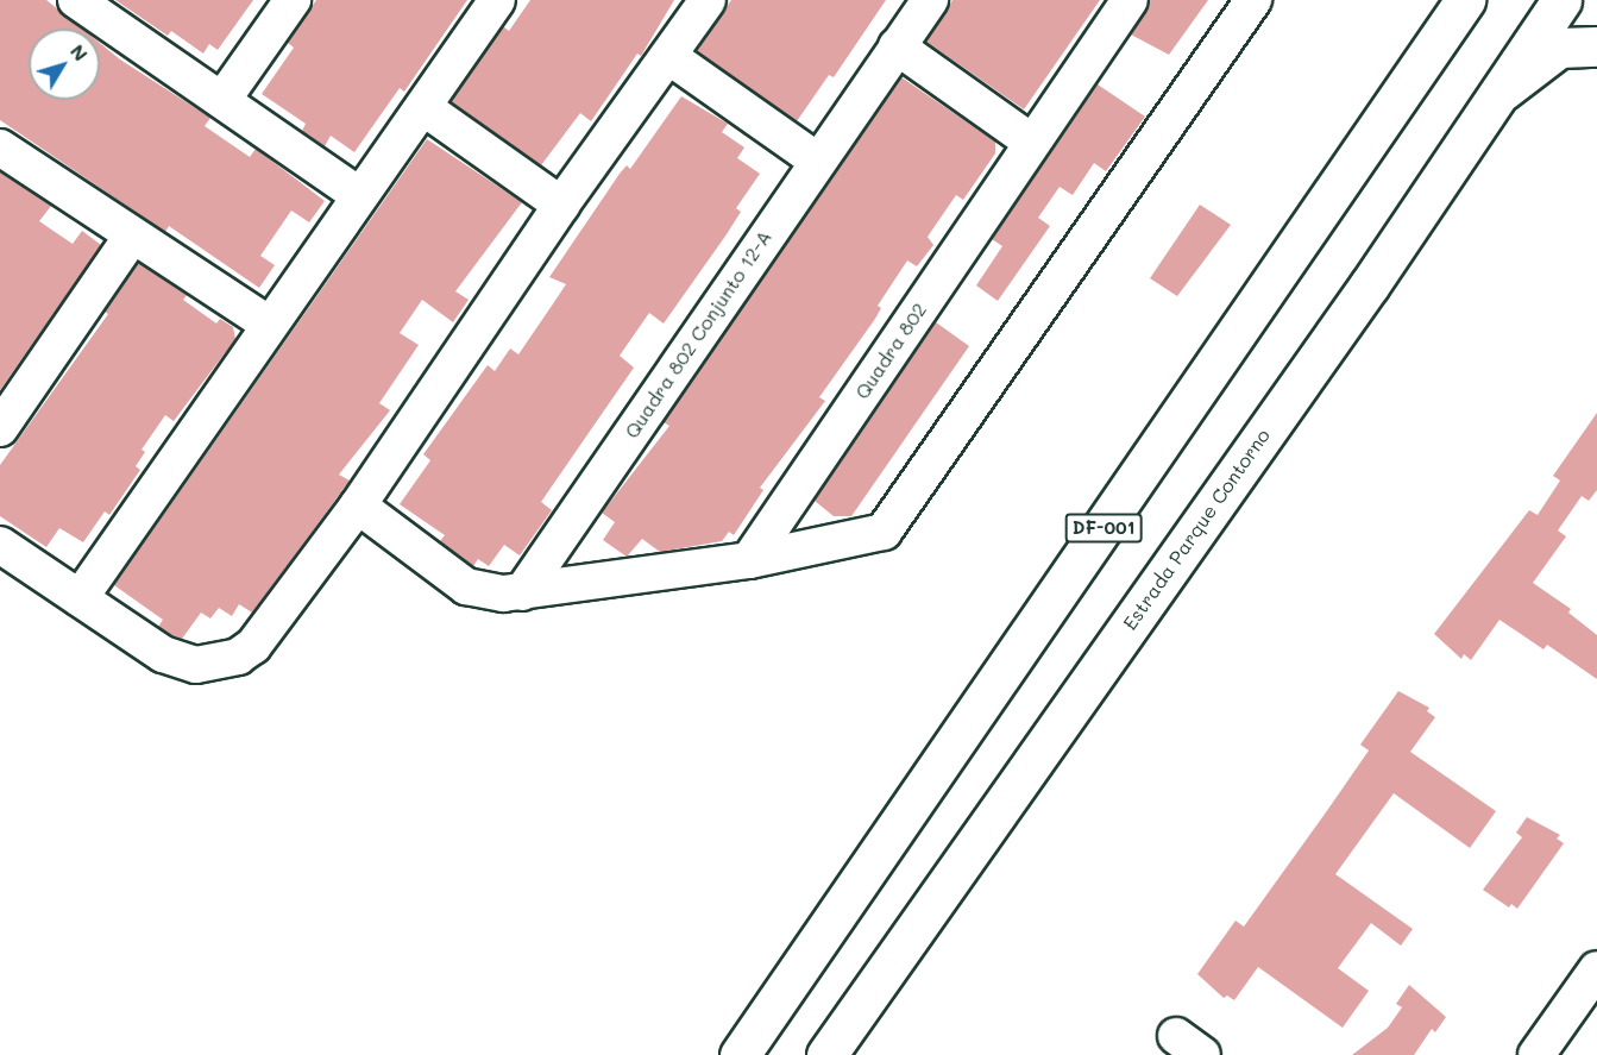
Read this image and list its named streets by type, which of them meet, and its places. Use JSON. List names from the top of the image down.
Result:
{
  "streets": {
    "main road": ["DF-001", "Estrada Parque Contorno"],
    "street": ["Quadra 802 Conjunto 12-A", "Quadra 802"]
  },
  "north": "top right"
}
